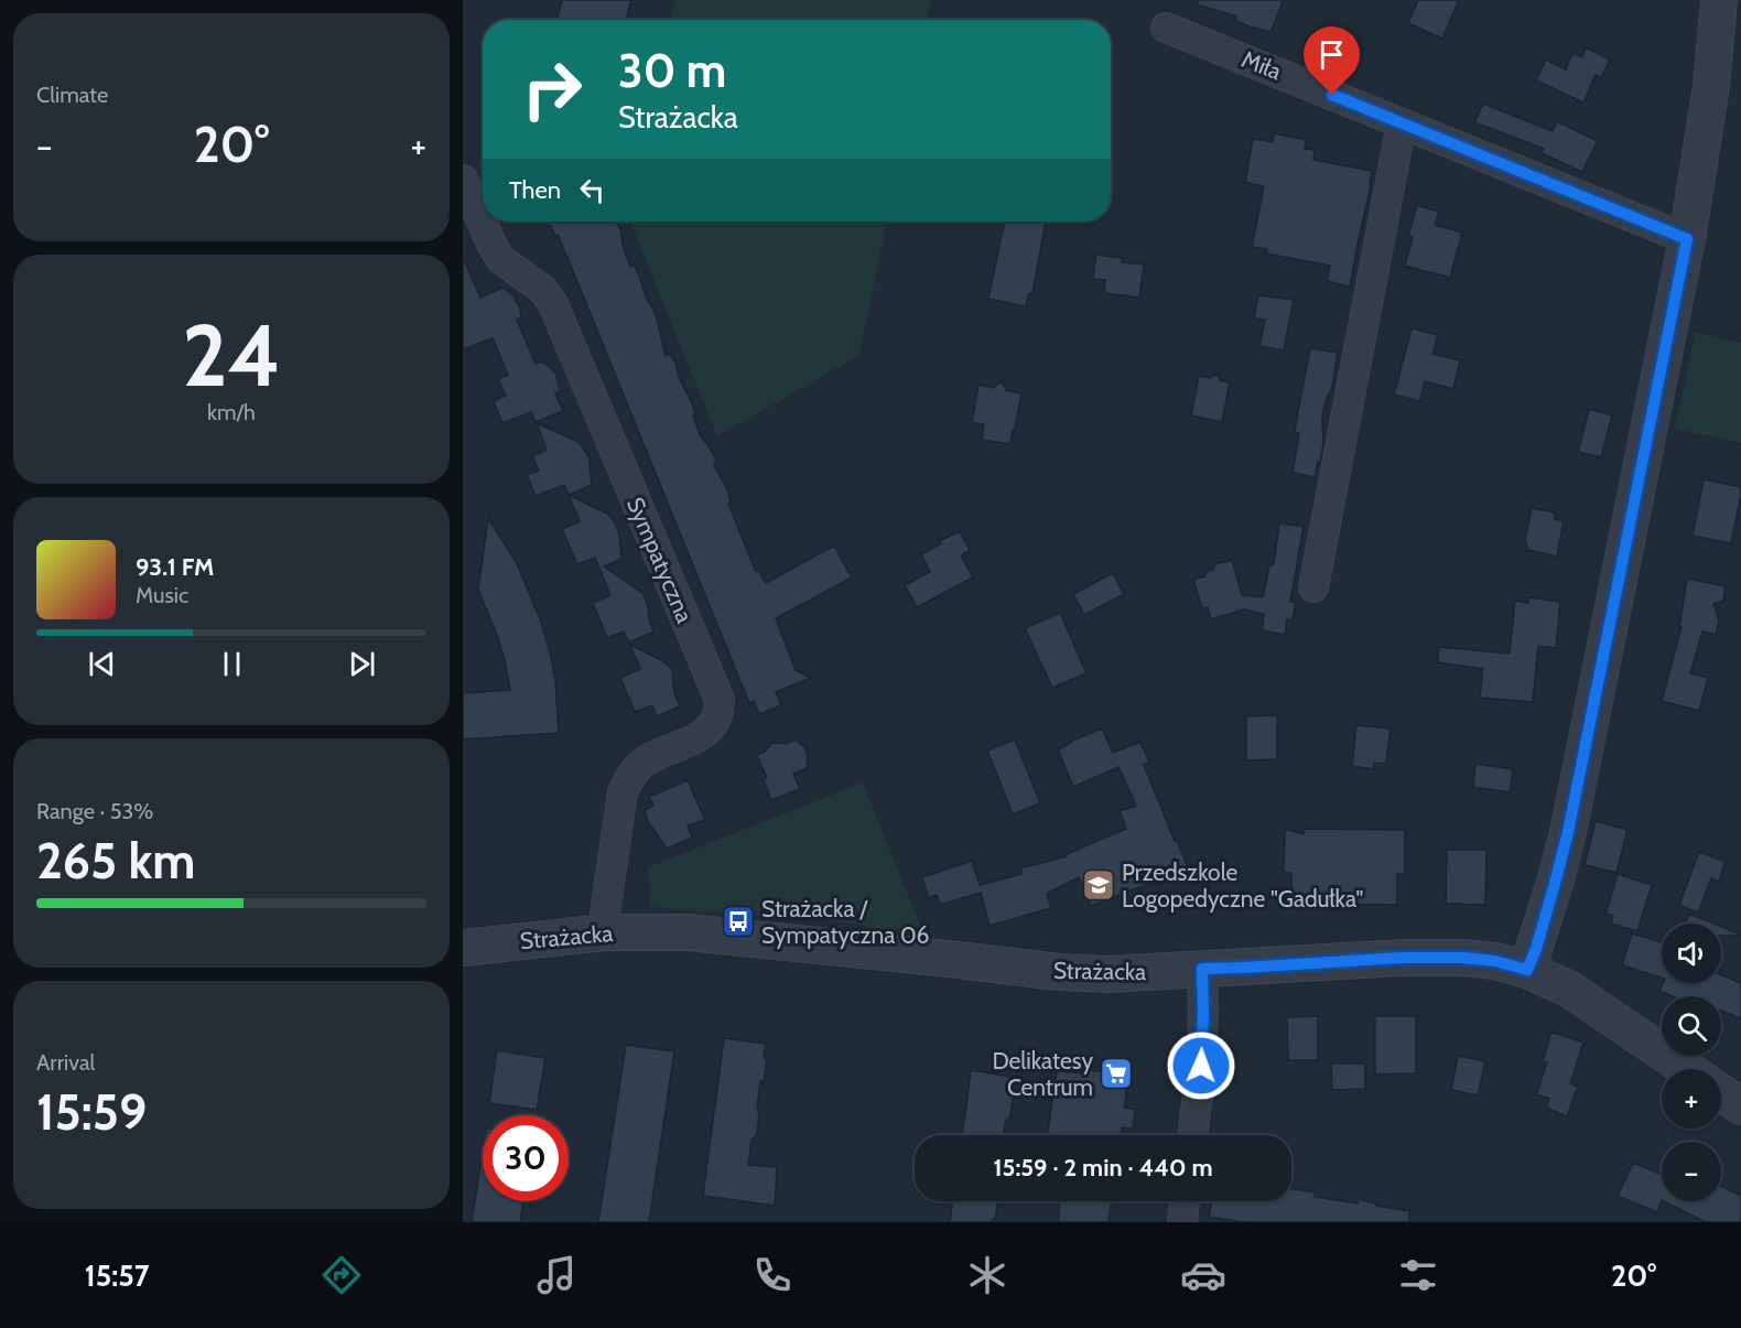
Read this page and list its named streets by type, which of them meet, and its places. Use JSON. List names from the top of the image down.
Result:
{
  "streets": {
    "street": ["Miła", "Sympatyczna", "Strażacka"]
  },
  "crossings": [
    ["Sympatyczna", "Strażacka"]
  ],
  "places": {
    "school or university": ["Przedszkole Logopedyczne \"Gadułka\""],
    "bus stop": ["Strażacka / Sympatyczna 06"],
    "supermarket": ["Delikatesy Centrum"]
  },
  "page": {
    "tile": [
      "Climate",
      ["24", "km/h"],
      ["Range · 53%", "265 km"],
      ["Arrival", "15:59"]
    ],
    "turn": ["30 m", "Strażacka"],
    "heat": ["−", "20°", "+"],
    "then": "Then",
    "song": ["93.1 FM", "Music"],
    "map_buttons": ["+", "−"],
    "limit": "30",
    "trip": "15:59 · 2 min · 440 m",
    "tabs": ["15:57", "20°"]
  }
}
